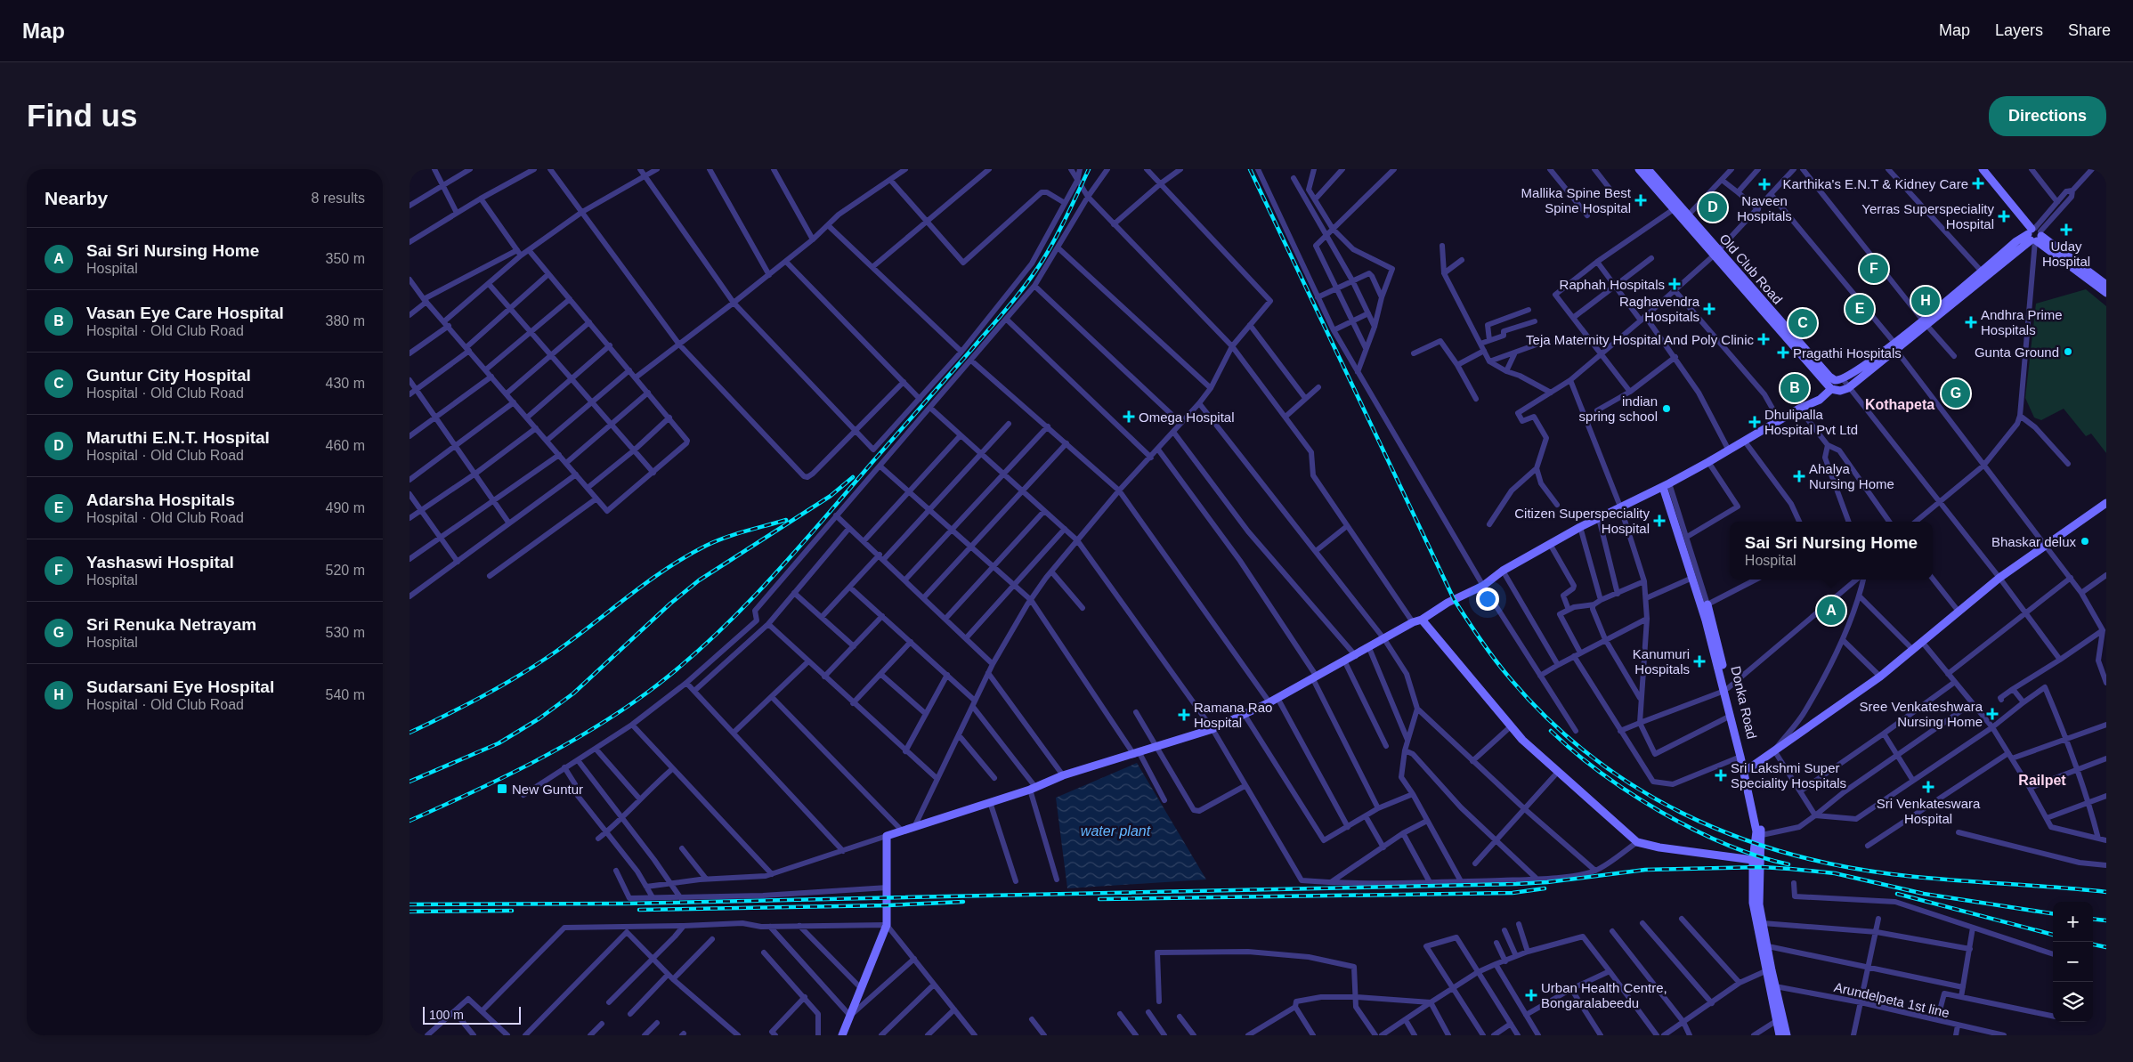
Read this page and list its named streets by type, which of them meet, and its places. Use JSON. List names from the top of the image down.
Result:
{
  "streets": {
    "street": ["Old Club Road", "Donka Road", "Arundelpeta 1st line"]
  },
  "crossings": [
    ["Donka Road", "Arundelpeta 1st line"]
  ],
  "districts": ["Kothapeta", "Railpet"],
  "water": ["water plant"],
  "places": {
    "health": [
      "Karthika's E.N.T & Kidney Care",
      "Naveen Hospitals",
      "Mallika Spine Best Spine Hospital",
      "Yerras Superspeciality Hospital",
      "Uday Hospital",
      "Raphah Hospitals",
      "Raghavendra Hospitals",
      "Andhra Prime Hospitals",
      "Teja Maternity Hospital And Poly Clinic",
      "Pragathi Hospitals",
      "Omega Hospital",
      "Dhulipalla Hospital Pvt Ltd",
      "Ahalya Nursing Home",
      "Citizen Superspeciality Hospital",
      "Kanumuri Hospitals",
      "Sree Venkateshwara Nursing Home",
      "Ramana Rao Hospital",
      "Sri Lakshmi Super Speciality Hospitals",
      "Sri Venkateswara Hospital",
      "Urban Health Centre, Bongaralabeedu"
    ],
    "other": ["Gunta Ground", "indian spring school", "Bhaskar delux"],
    "transit": ["New Guntur"]
  },
  "scale_bar": "100 m",
  "page": {
    "header": "Map",
    "nav": ["Map", "Layers", "Share"],
    "buttons": "Directions",
    "title": "Find us",
    "heading": ["Nearby", "8 results"],
    "pins": [
      "D",
      "F",
      "H",
      "E",
      "C",
      "B",
      "G",
      "A"
    ],
    "list": [
      {
        "mark": "A",
        "name": "Sai Sri Nursing Home",
        "note": "Hospital",
        "value": "350 m"
      },
      {
        "mark": "B",
        "name": "Vasan Eye Care Hospital",
        "note": "Hospital · Old Club Road",
        "value": "380 m"
      },
      {
        "mark": "C",
        "name": "Guntur City Hospital",
        "note": "Hospital · Old Club Road",
        "value": "430 m"
      },
      {
        "mark": "D",
        "name": "Maruthi E.N.T. Hospital",
        "note": "Hospital · Old Club Road",
        "value": "460 m"
      },
      {
        "mark": "E",
        "name": "Adarsha Hospitals",
        "note": "Hospital · Old Club Road",
        "value": "490 m"
      },
      {
        "mark": "F",
        "name": "Yashaswi Hospital",
        "note": "Hospital",
        "value": "520 m"
      },
      {
        "mark": "G",
        "name": "Sri Renuka Netrayam",
        "note": "Hospital",
        "value": "530 m"
      },
      {
        "mark": "H",
        "name": "Sudarsani Eye Hospital",
        "note": "Hospital · Old Club Road",
        "value": "540 m"
      }
    ],
    "popup": ["Sai Sri Nursing Home", "Hospital"],
    "map_buttons": ["+", "−"],
    "scale": "100 m"
  }
}
